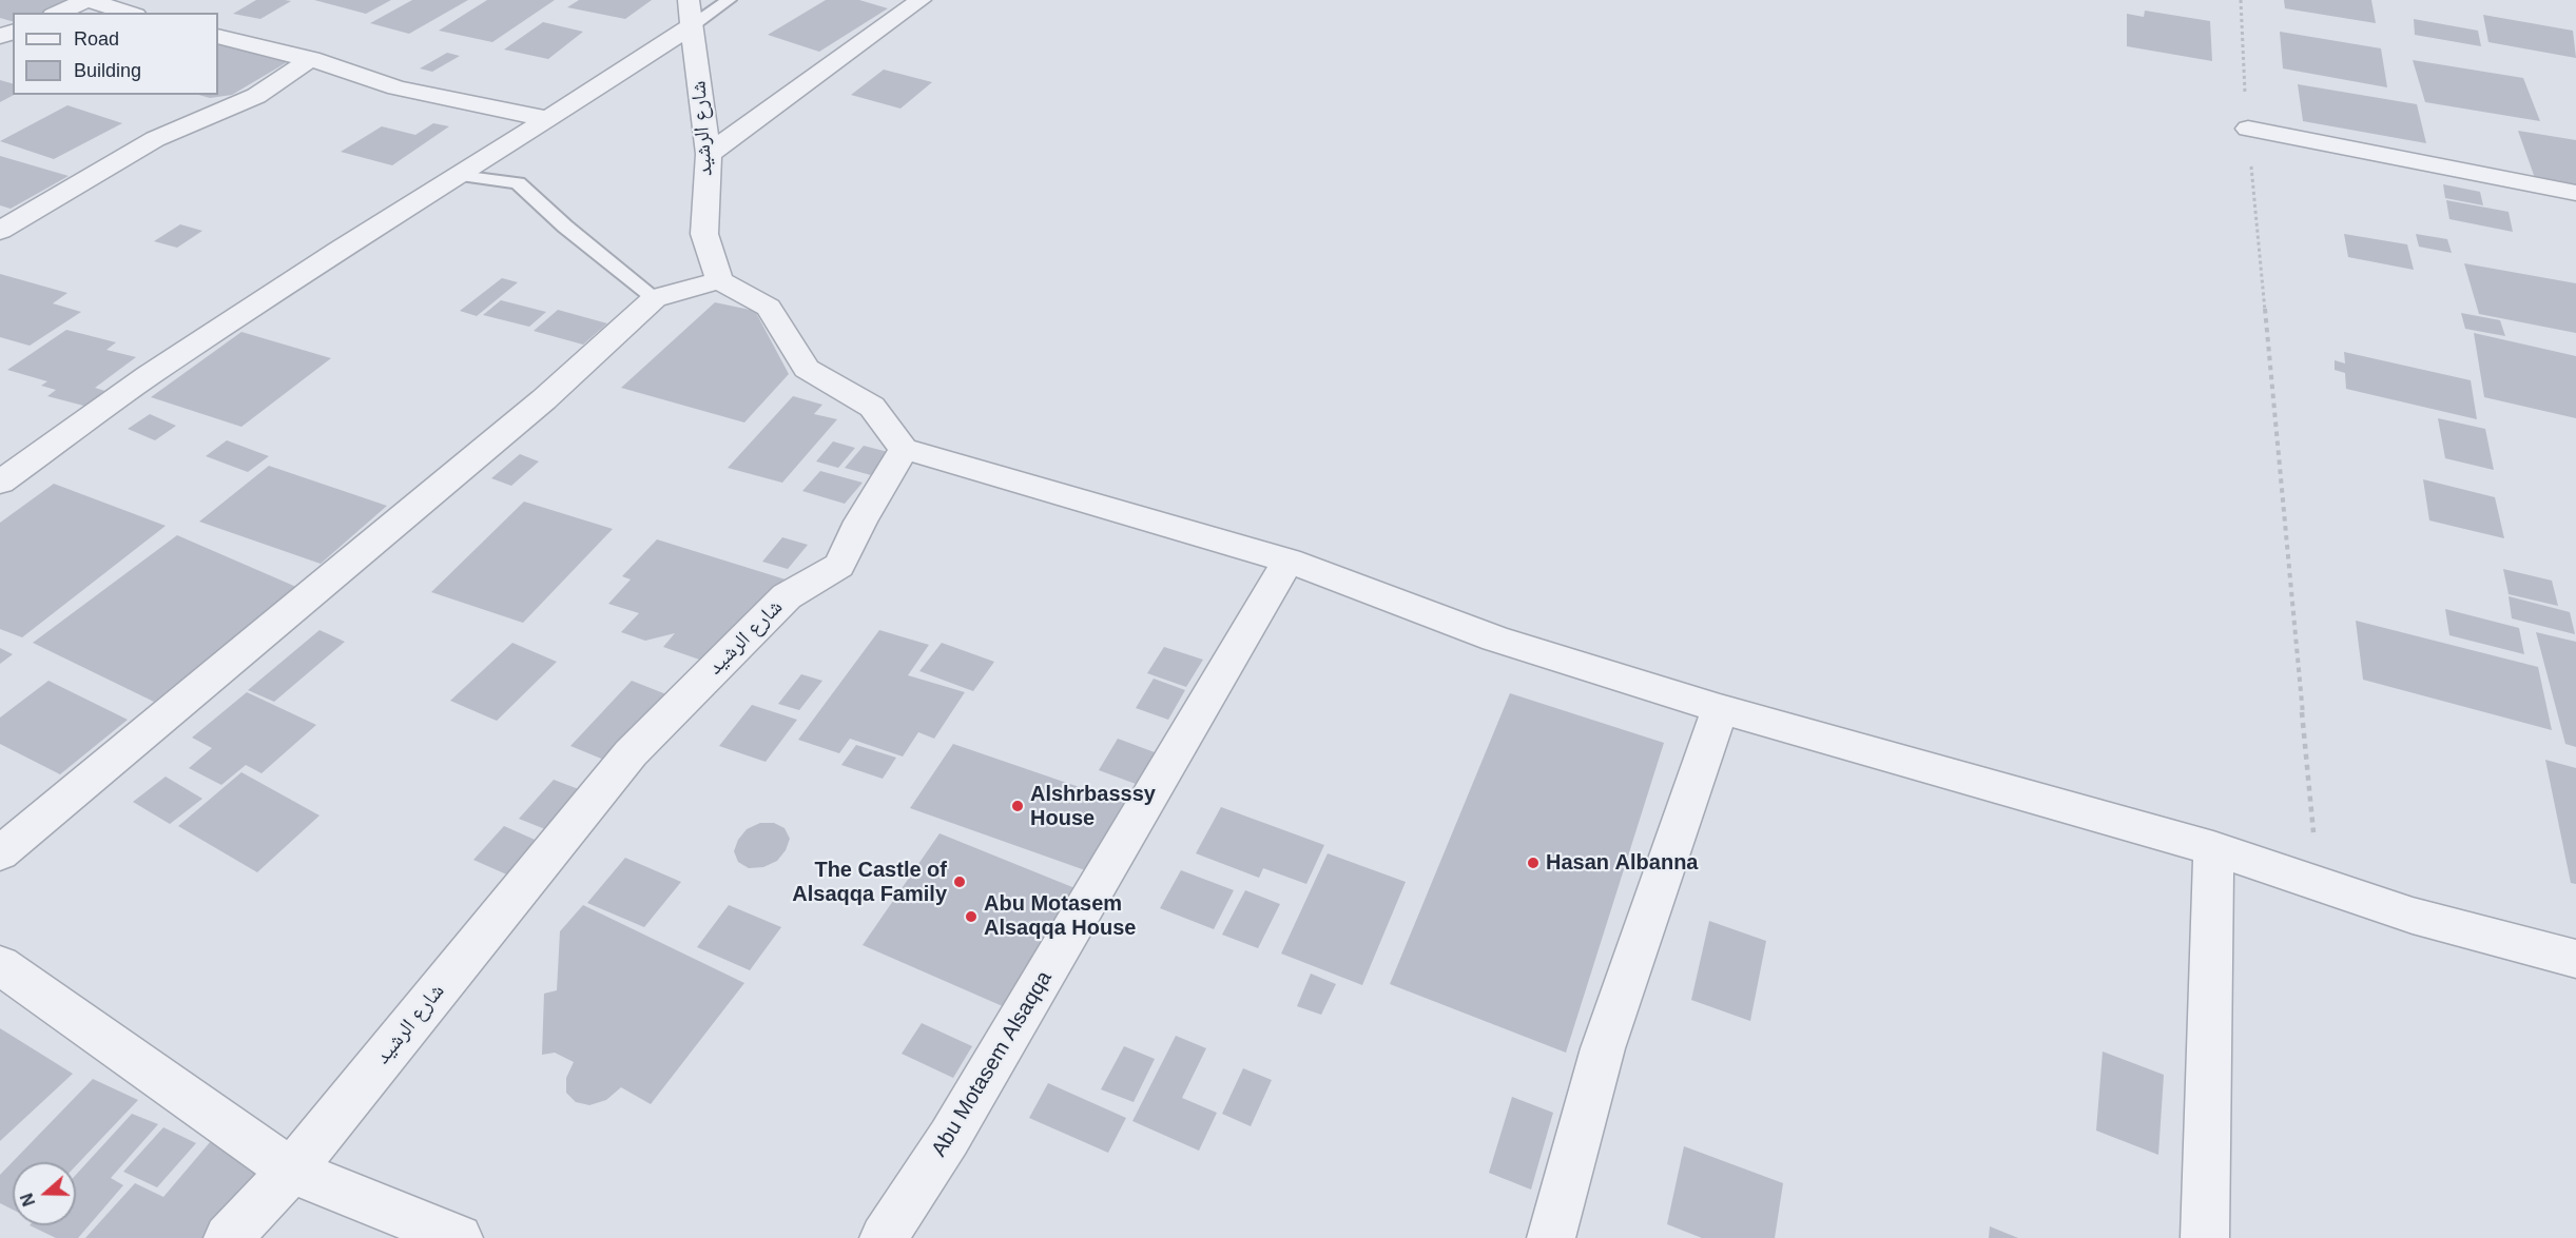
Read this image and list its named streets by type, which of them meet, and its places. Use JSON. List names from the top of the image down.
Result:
{
  "streets": {
    "street": ["شارع الرشيد", "Abu Motasem Alsaqqa"]
  },
  "places": [
    "Alshrbasssy House",
    "Hasan Albanna",
    "The Castle of Alsaqqa Family",
    "Abu Motasem Alsaqqa House"
  ],
  "legend": ["Road", "Building"],
  "north": "left"
}
